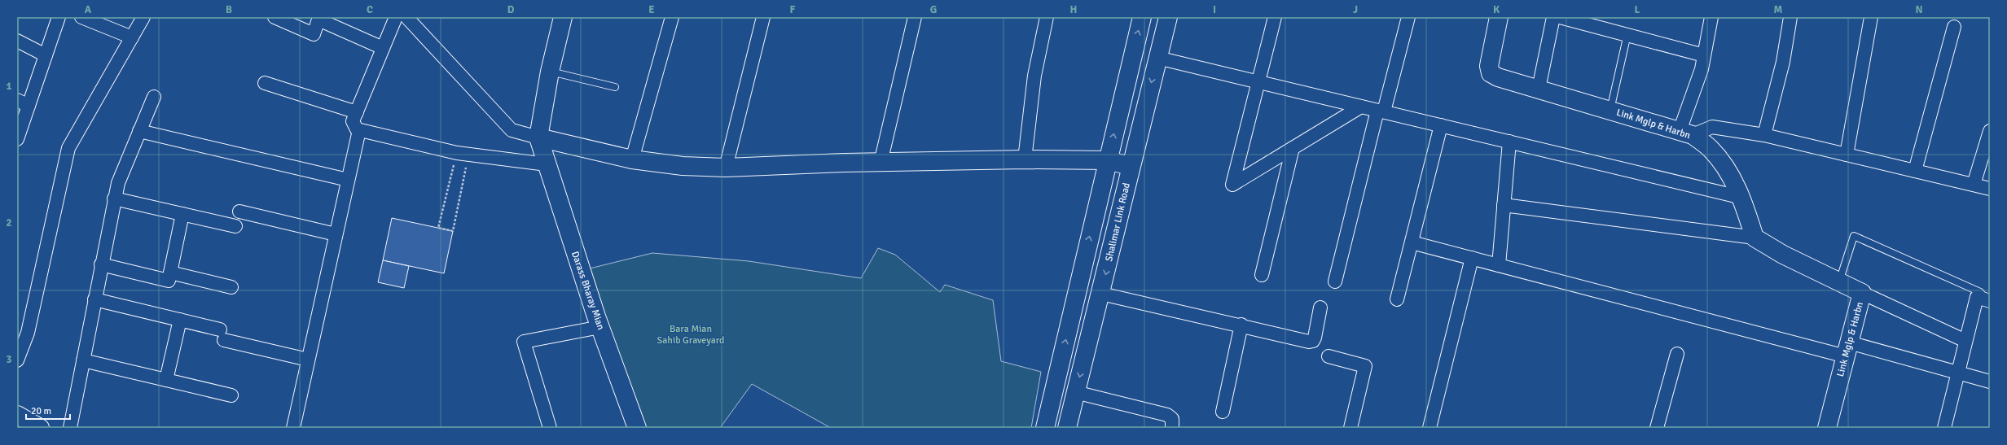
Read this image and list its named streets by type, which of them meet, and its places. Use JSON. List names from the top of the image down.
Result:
{
  "streets": {
    "street": ["Link Mglp & Harbn", "Shalimar Link Road", "Darass Bharay Mian"]
  },
  "parks": ["Bara Mian Sahib Graveyard"],
  "scale_bar": "20 m",
  "grid": {
    "columns": [
      "A",
      "B",
      "C",
      "D",
      "E",
      "F",
      "G",
      "H",
      "I",
      "J",
      "K",
      "L",
      "M",
      "N"
    ],
    "rows": ["1", "2", "3"]
  }
}
